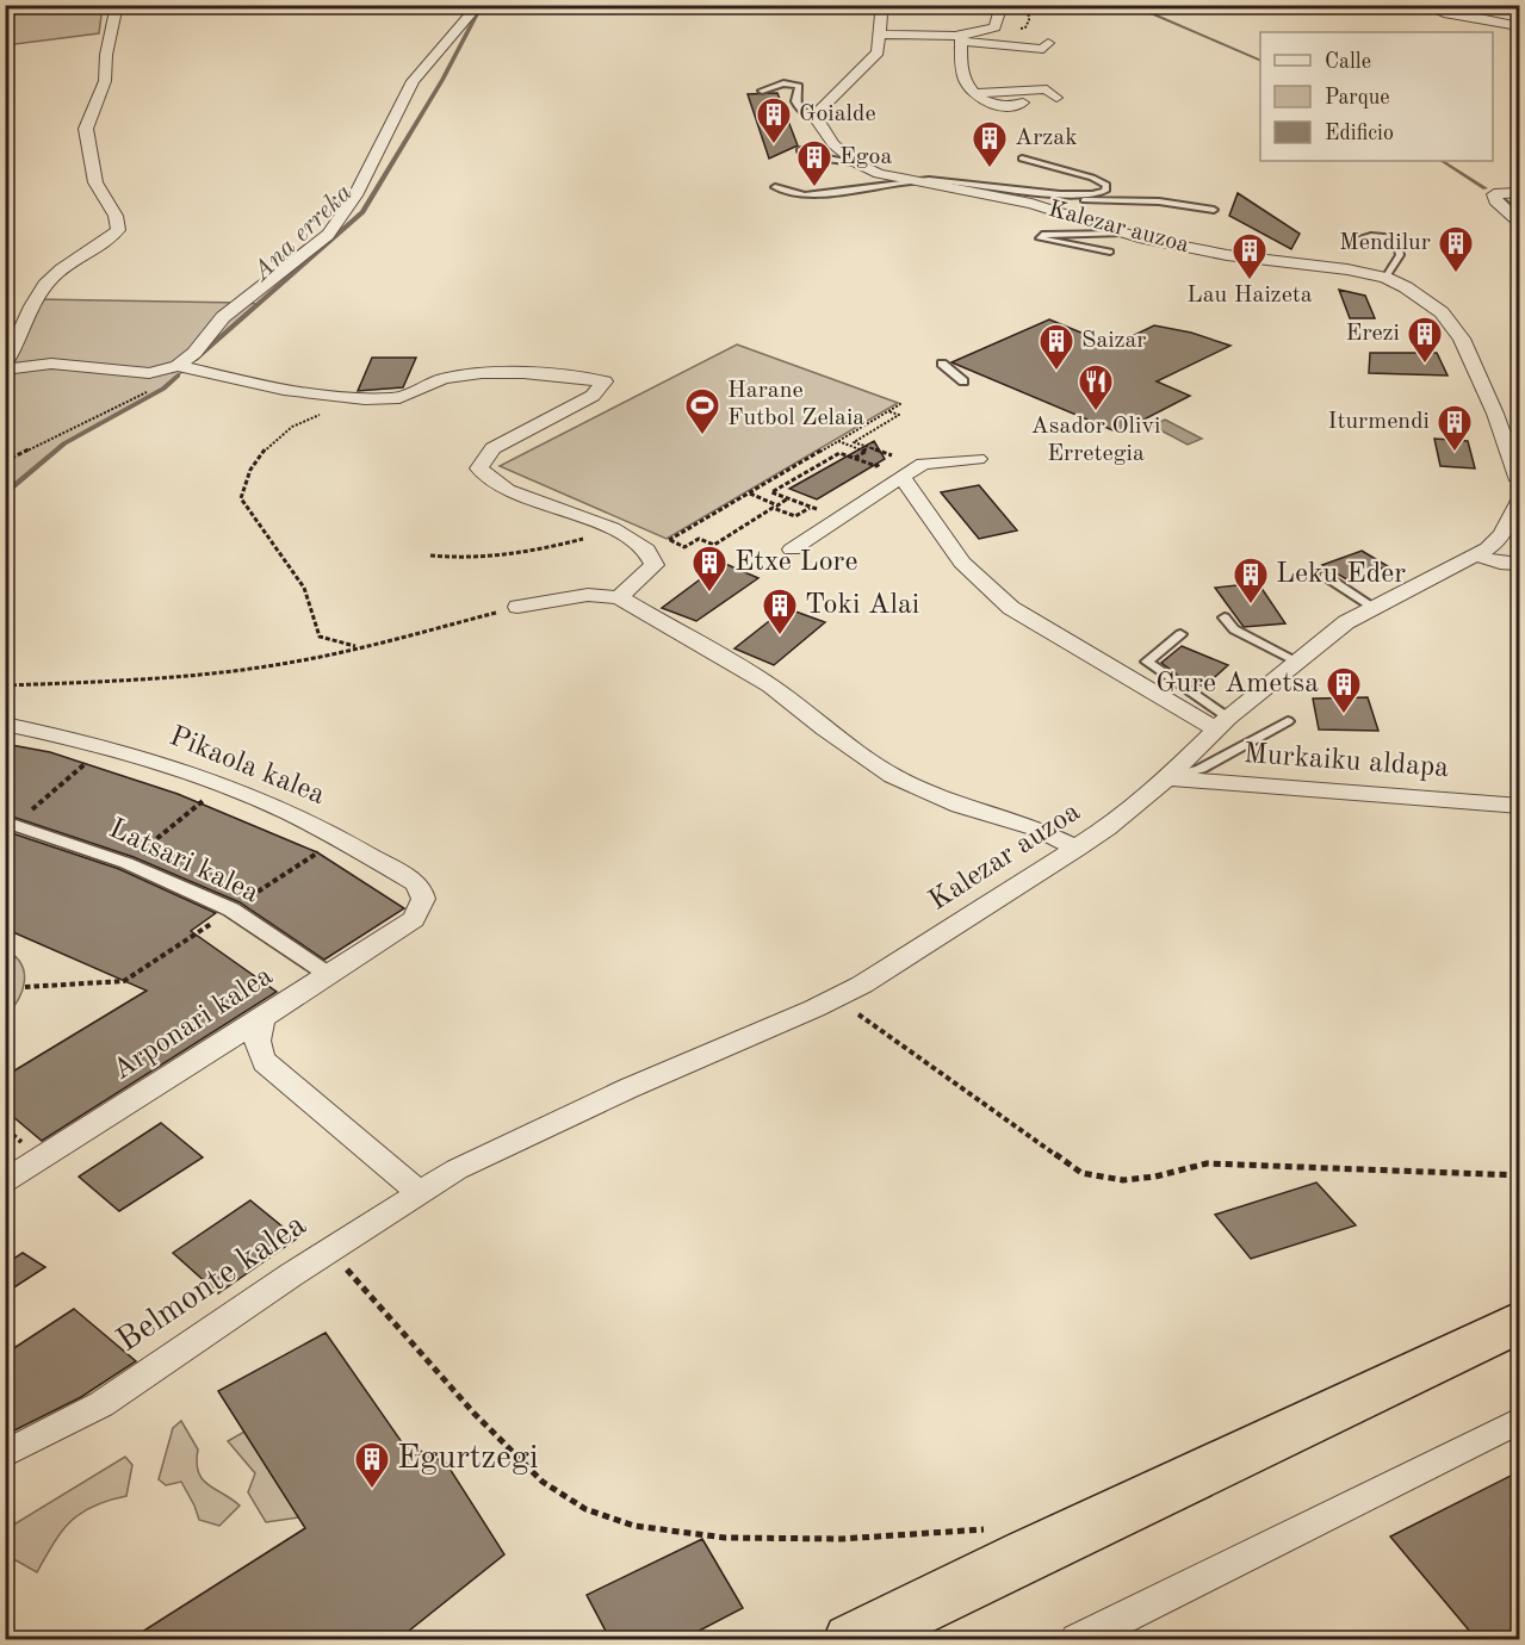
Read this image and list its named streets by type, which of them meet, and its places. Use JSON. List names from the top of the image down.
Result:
{
  "streets": {
    "street": [
      "Kalezar auzoa",
      "Murkaiku aldapa",
      "Pikaola kalea",
      "Latsari kalea",
      "Arponari kalea",
      "Belmonte kalea"
    ]
  },
  "crossings": [
    ["Kalezar auzoa", "Murkaiku aldapa"],
    ["Kalezar auzoa", "Belmonte kalea"],
    ["Pikaola kalea", "Arponari kalea"],
    ["Latsari kalea", "Arponari kalea"]
  ],
  "water": ["Ana erreka"],
  "places": {
    "building": [
      "Goialde",
      "Arzak",
      "Egoa",
      "Mendilur",
      "Lau Haizeta",
      "Erezi",
      "Saizar",
      "Iturmendi",
      "Etxe Lore",
      "Leku Eder",
      "Toki Alai",
      "Gure Ametsa",
      "Egurtzegi"
    ],
    "restaurant": ["Asador Olivi Erretegia"],
    "sports": ["Harane Futbol Zelaia"]
  },
  "legend": ["Calle", "Parque", "Edificio"]
}
